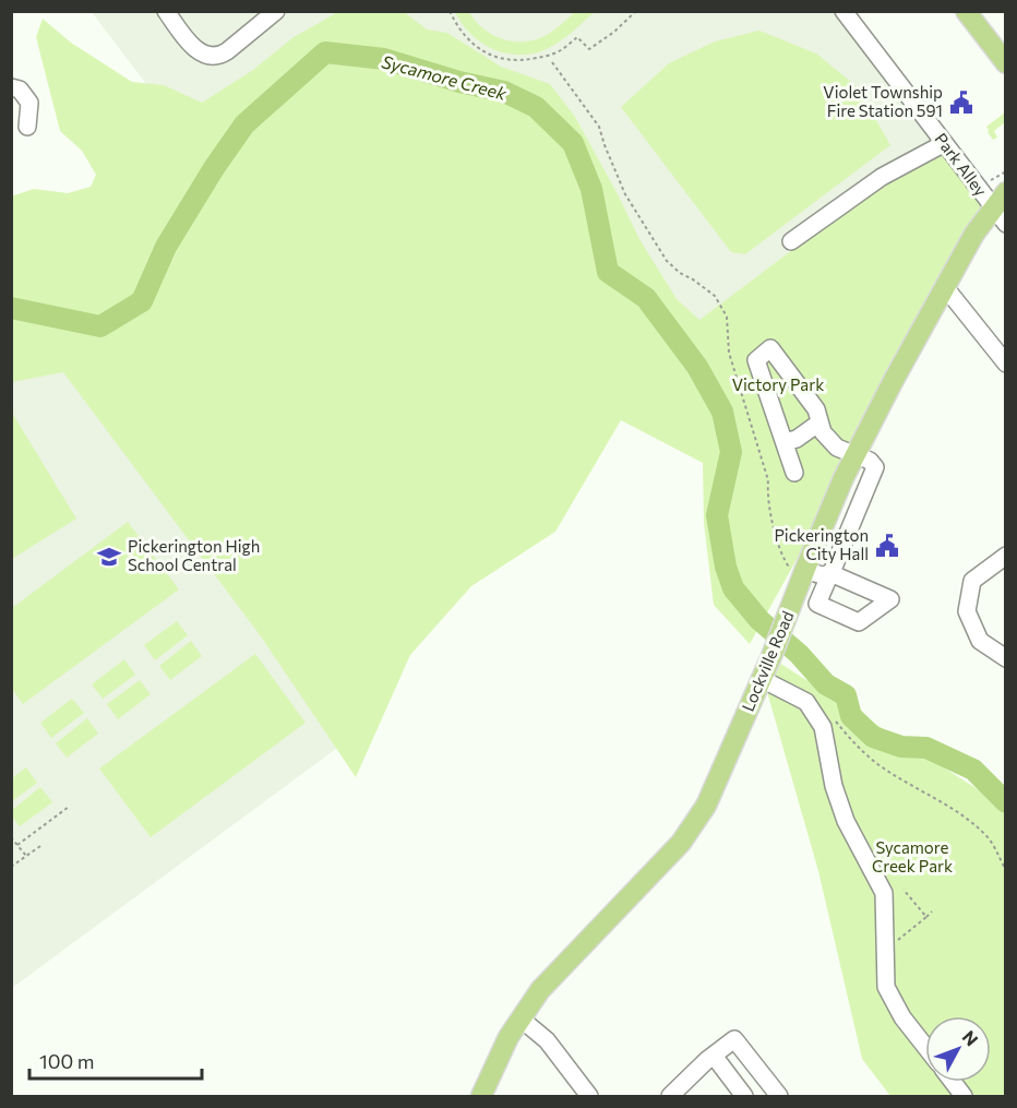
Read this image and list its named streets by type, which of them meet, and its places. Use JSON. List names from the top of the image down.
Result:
{
  "streets": {
    "main road": ["Lockville Road"],
    "street": ["Park Alley"]
  },
  "crossings": [
    ["Park Alley", "Lockville Road"]
  ],
  "water": ["Sycamore Creek"],
  "parks": ["Victory Park", "Sycamore Creek Park"],
  "places": {
    "public building": ["Violet Township Fire Station 591", "Pickerington City Hall"],
    "school or university": ["Pickerington High School Central"]
  },
  "scale_bar": "100 m",
  "north": "top right"
}
